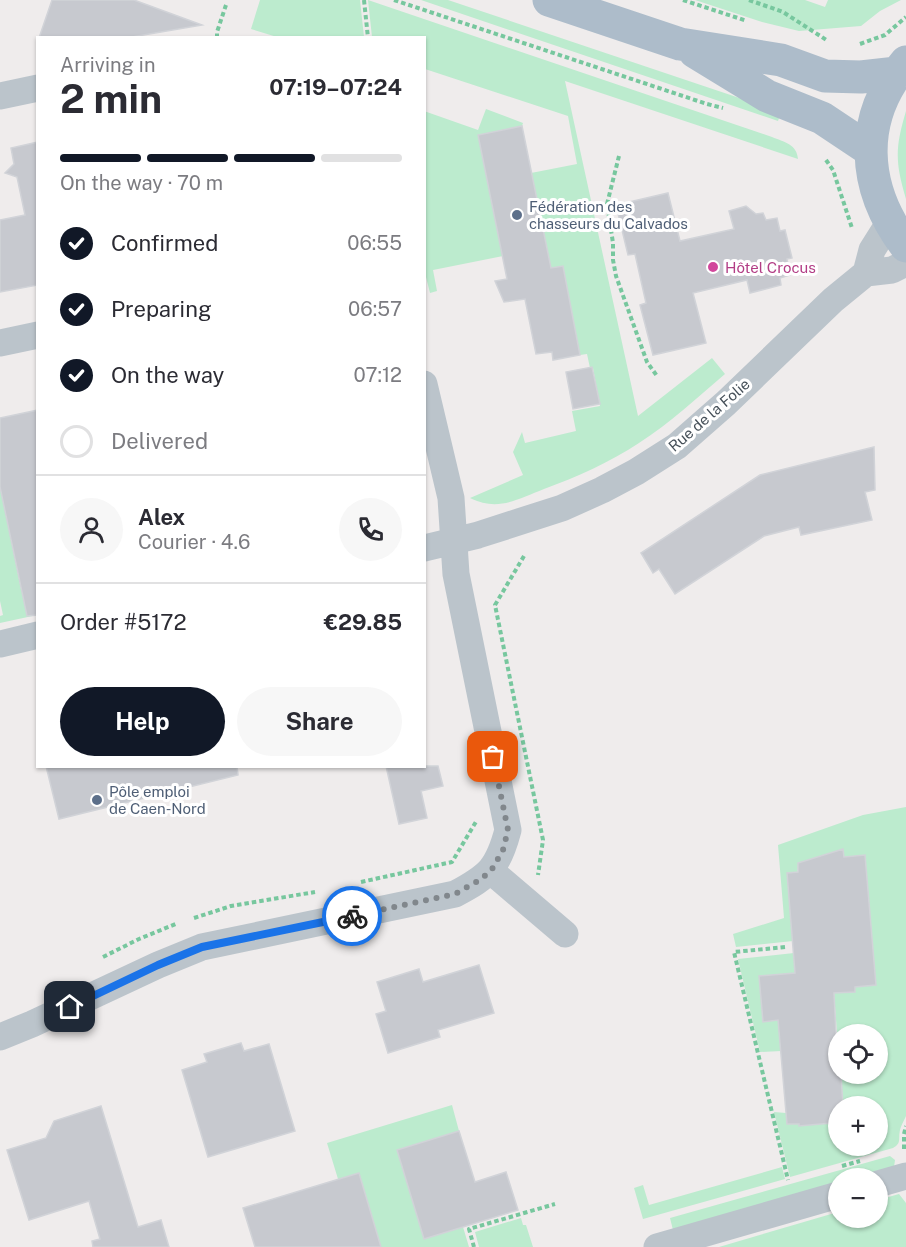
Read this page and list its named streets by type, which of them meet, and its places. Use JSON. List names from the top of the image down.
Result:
{
  "streets": {
    "street": ["Rue de la Folie"]
  },
  "places": ["Fédération des chasseurs du Calvados", "Hôtel Crocus", "Pôle emploi de Caen-Nord"],
  "page": {
    "heading": ["2 min", "Arriving in", "07:19–07:24"],
    "panel": [
      "Alex",
      "Courier · 4.6",
      "Order #5172",
      "€29.85"
    ],
    "bar": "On the way · 70 m",
    "list": [
      ["Confirmed", "06:55"],
      ["Preparing", "06:57"],
      ["On the way", "07:12"],
      "Delivered"
    ],
    "buttons": ["Help", "Share"],
    "map_buttons": ["+", "−"]
  }
}
